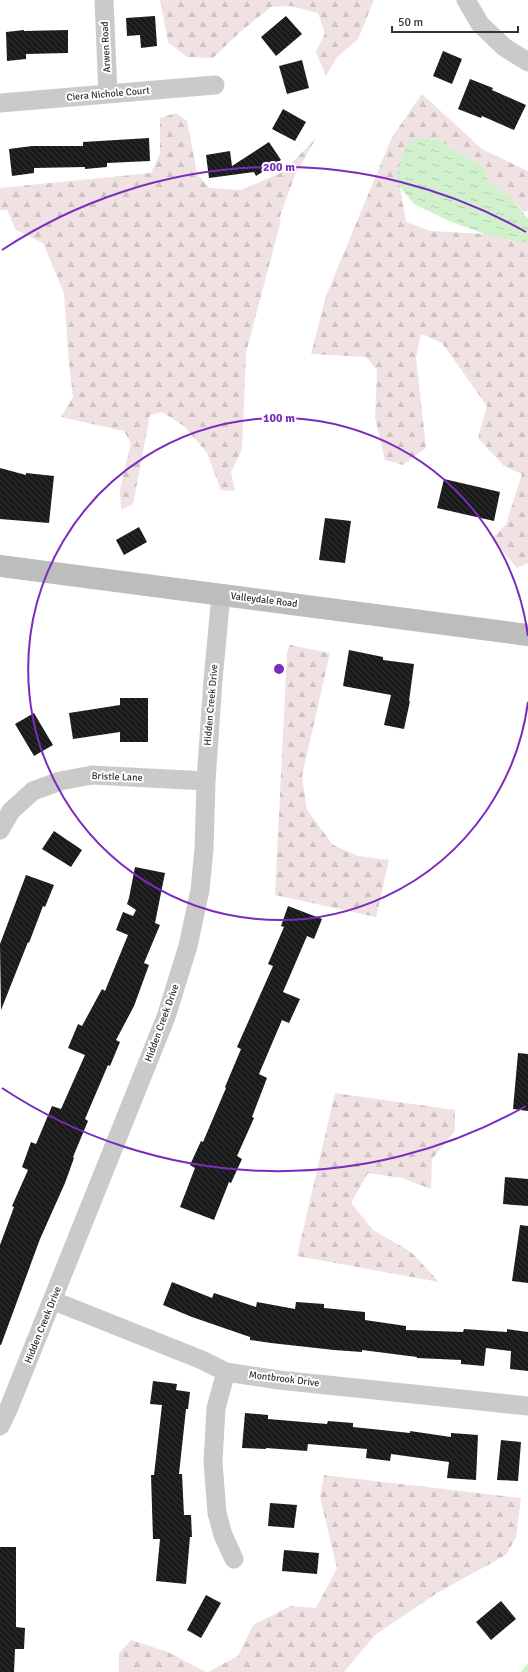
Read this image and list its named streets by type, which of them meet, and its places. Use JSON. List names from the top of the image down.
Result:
{
  "streets": {
    "street": [
      "Arwen Road",
      "Ciera Nichole Court",
      "Valleydale Road",
      "Hidden Creek Drive",
      "Bristle Lane",
      "Montbrook Drive"
    ]
  },
  "crossings": [
    ["Arwen Road", "Ciera Nichole Court"],
    ["Valleydale Road", "Hidden Creek Drive"],
    ["Hidden Creek Drive", "Bristle Lane"],
    ["Hidden Creek Drive", "Montbrook Drive"]
  ],
  "scale_bar": "50 m",
  "rings": ["200 m", "100 m"]
}
